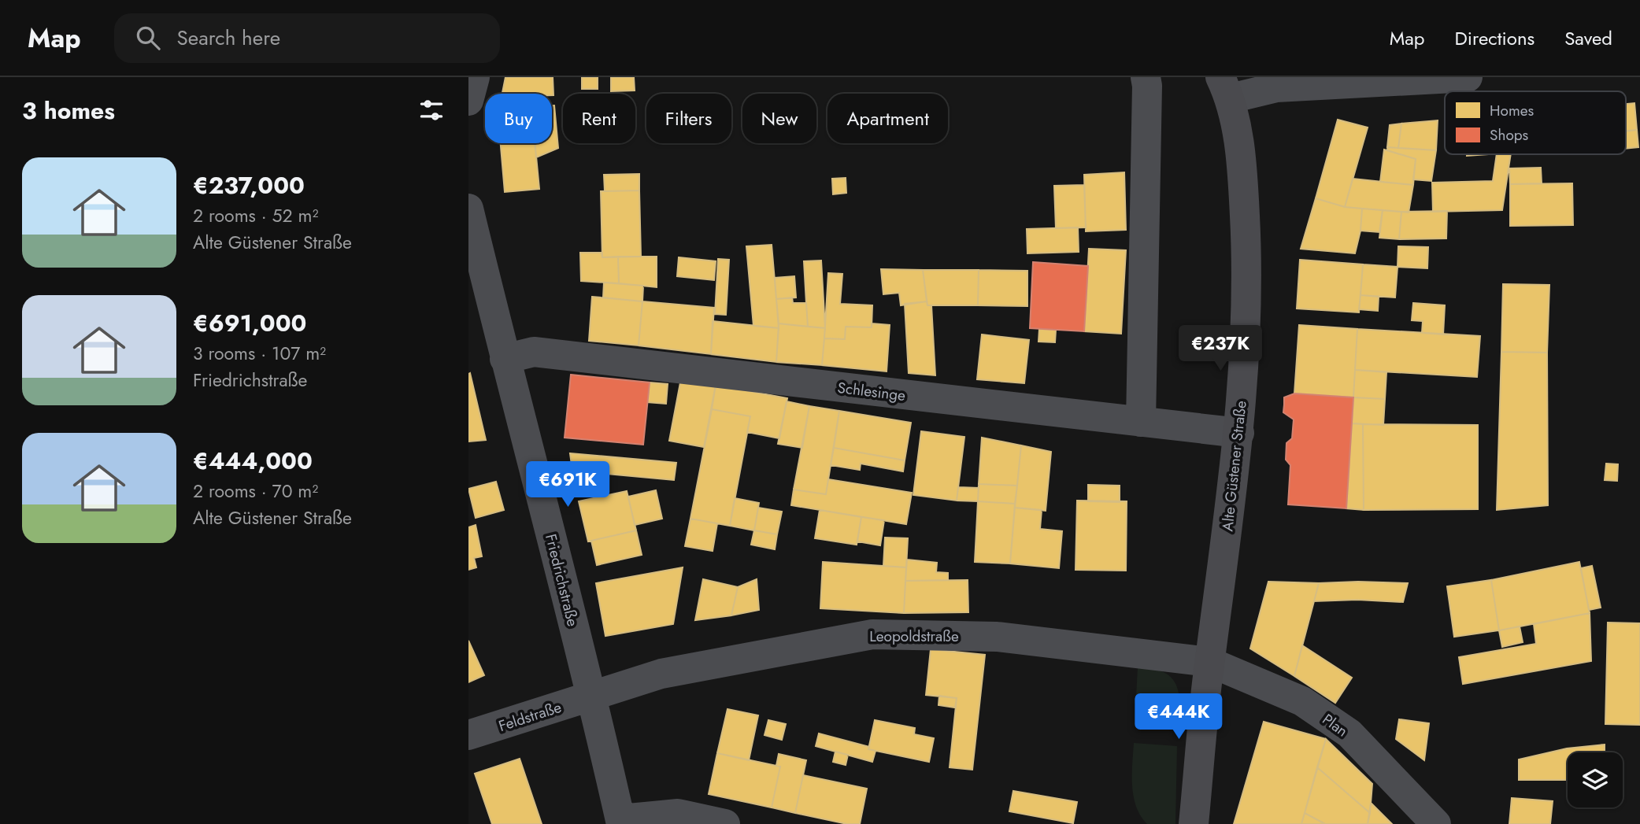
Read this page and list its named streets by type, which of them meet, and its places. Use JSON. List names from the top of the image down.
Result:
{
  "streets": {
    "main road": ["Alte Güstener Straße"],
    "street": [
      "Schlesinge",
      "Friedrichstraße",
      "Leopoldstraße",
      "Feldstraße",
      "Plan"
    ]
  },
  "crossings": [
    ["Schlesinge", "Alte Güstener Straße"],
    ["Schlesinge", "Friedrichstraße"],
    ["Alte Güstener Straße", "Leopoldstraße"],
    ["Alte Güstener Straße", "Plan"],
    ["Friedrichstraße", "Leopoldstraße"],
    ["Friedrichstraße", "Feldstraße"],
    ["Leopoldstraße", "Feldstraße"],
    ["Leopoldstraße", "Plan"]
  ],
  "legend": ["Homes", "Shops"],
  "page": {
    "header": "Map",
    "search": "Search here",
    "nav": ["Map", "Directions", "Saved"],
    "heading": "3 homes",
    "chip": [
      "Buy",
      "Rent",
      "Filters",
      "New",
      "Apartment"
    ],
    "list": [
      {
        "name": "€237,000",
        "note": "2 rooms · 52 m² · Alte Güstener Straße"
      },
      {
        "name": "€691,000",
        "note": "3 rooms · 107 m² · Friedrichstraße"
      },
      {
        "name": "€444,000",
        "note": "2 rooms · 70 m² · Alte Güstener Straße"
      }
    ],
    "price": ["€237K", "€691K", "€444K"]
  }
}
